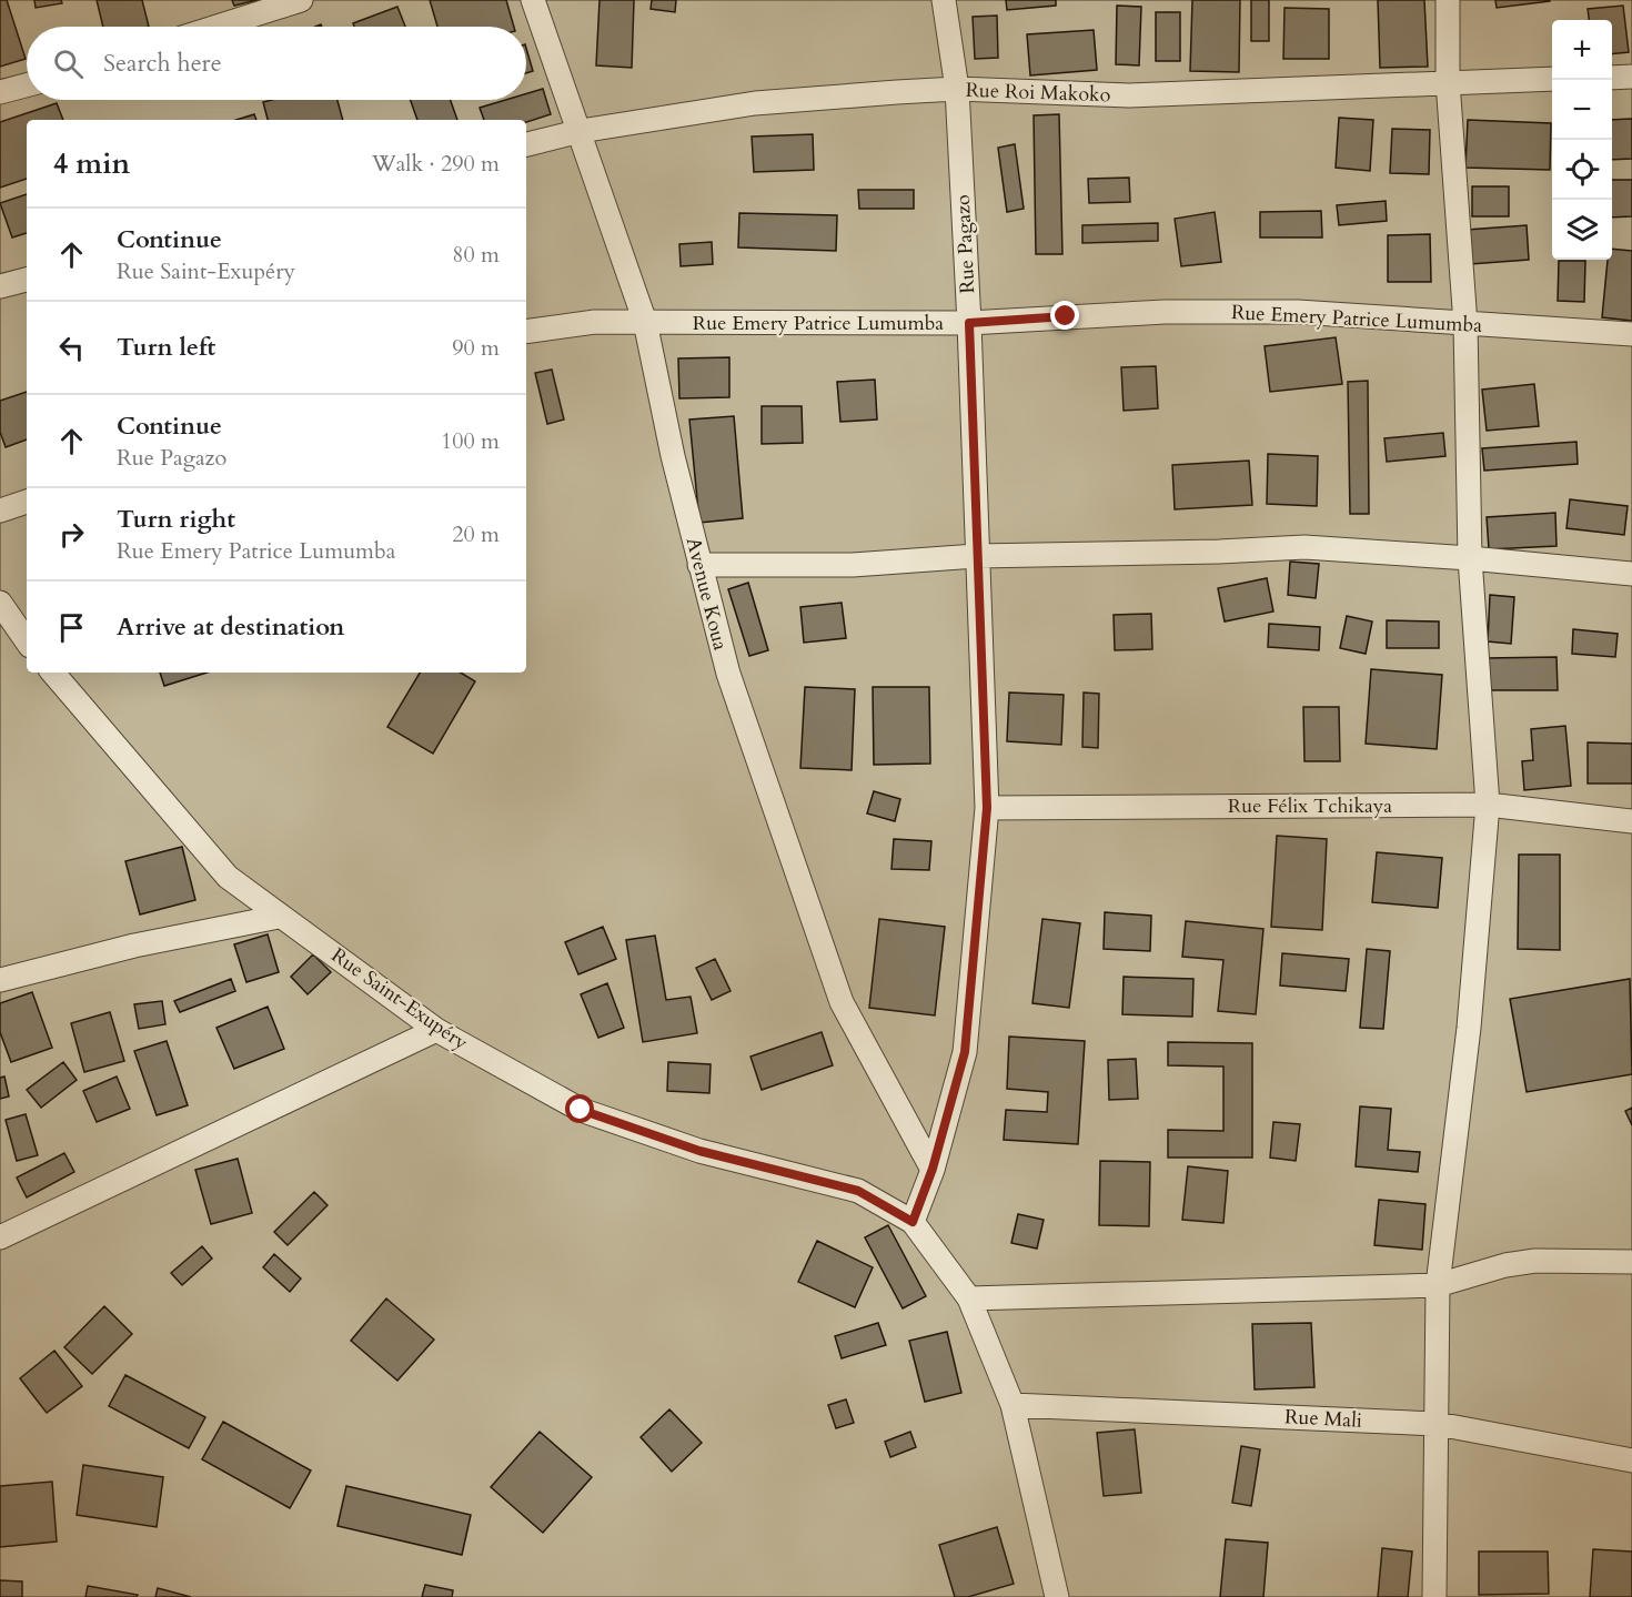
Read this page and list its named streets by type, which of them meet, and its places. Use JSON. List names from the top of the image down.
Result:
{
  "streets": {
    "street": [
      "Rue Roi Makoko",
      "Rue Pagazo",
      "Rue Emery Patrice Lumumba",
      "Avenue Koua",
      "Rue Félix Tchikaya",
      "Rue Saint-Exupéry",
      "Rue Mali"
    ]
  },
  "crossings": [
    ["Rue Roi Makoko", "Rue Pagazo"],
    ["Rue Roi Makoko", "Avenue Koua"],
    ["Rue Pagazo", "Rue Emery Patrice Lumumba"],
    ["Rue Pagazo", "Avenue Koua"],
    ["Rue Pagazo", "Rue Félix Tchikaya"],
    ["Rue Pagazo", "Rue Saint-Exupéry"],
    ["Rue Emery Patrice Lumumba", "Avenue Koua"]
  ],
  "page": {
    "map_buttons": ["+", "−"],
    "search": "Search here",
    "heading": ["4 min", "Walk · 290 m"],
    "list": [
      ["Continue", "Rue Saint-Exupéry", "80 m"],
      ["Turn left", "90 m"],
      ["Continue", "Rue Pagazo", "100 m"],
      ["Turn right", "Rue Emery Patrice Lumumba", "20 m"],
      "Arrive at destination"
    ]
  }
}
